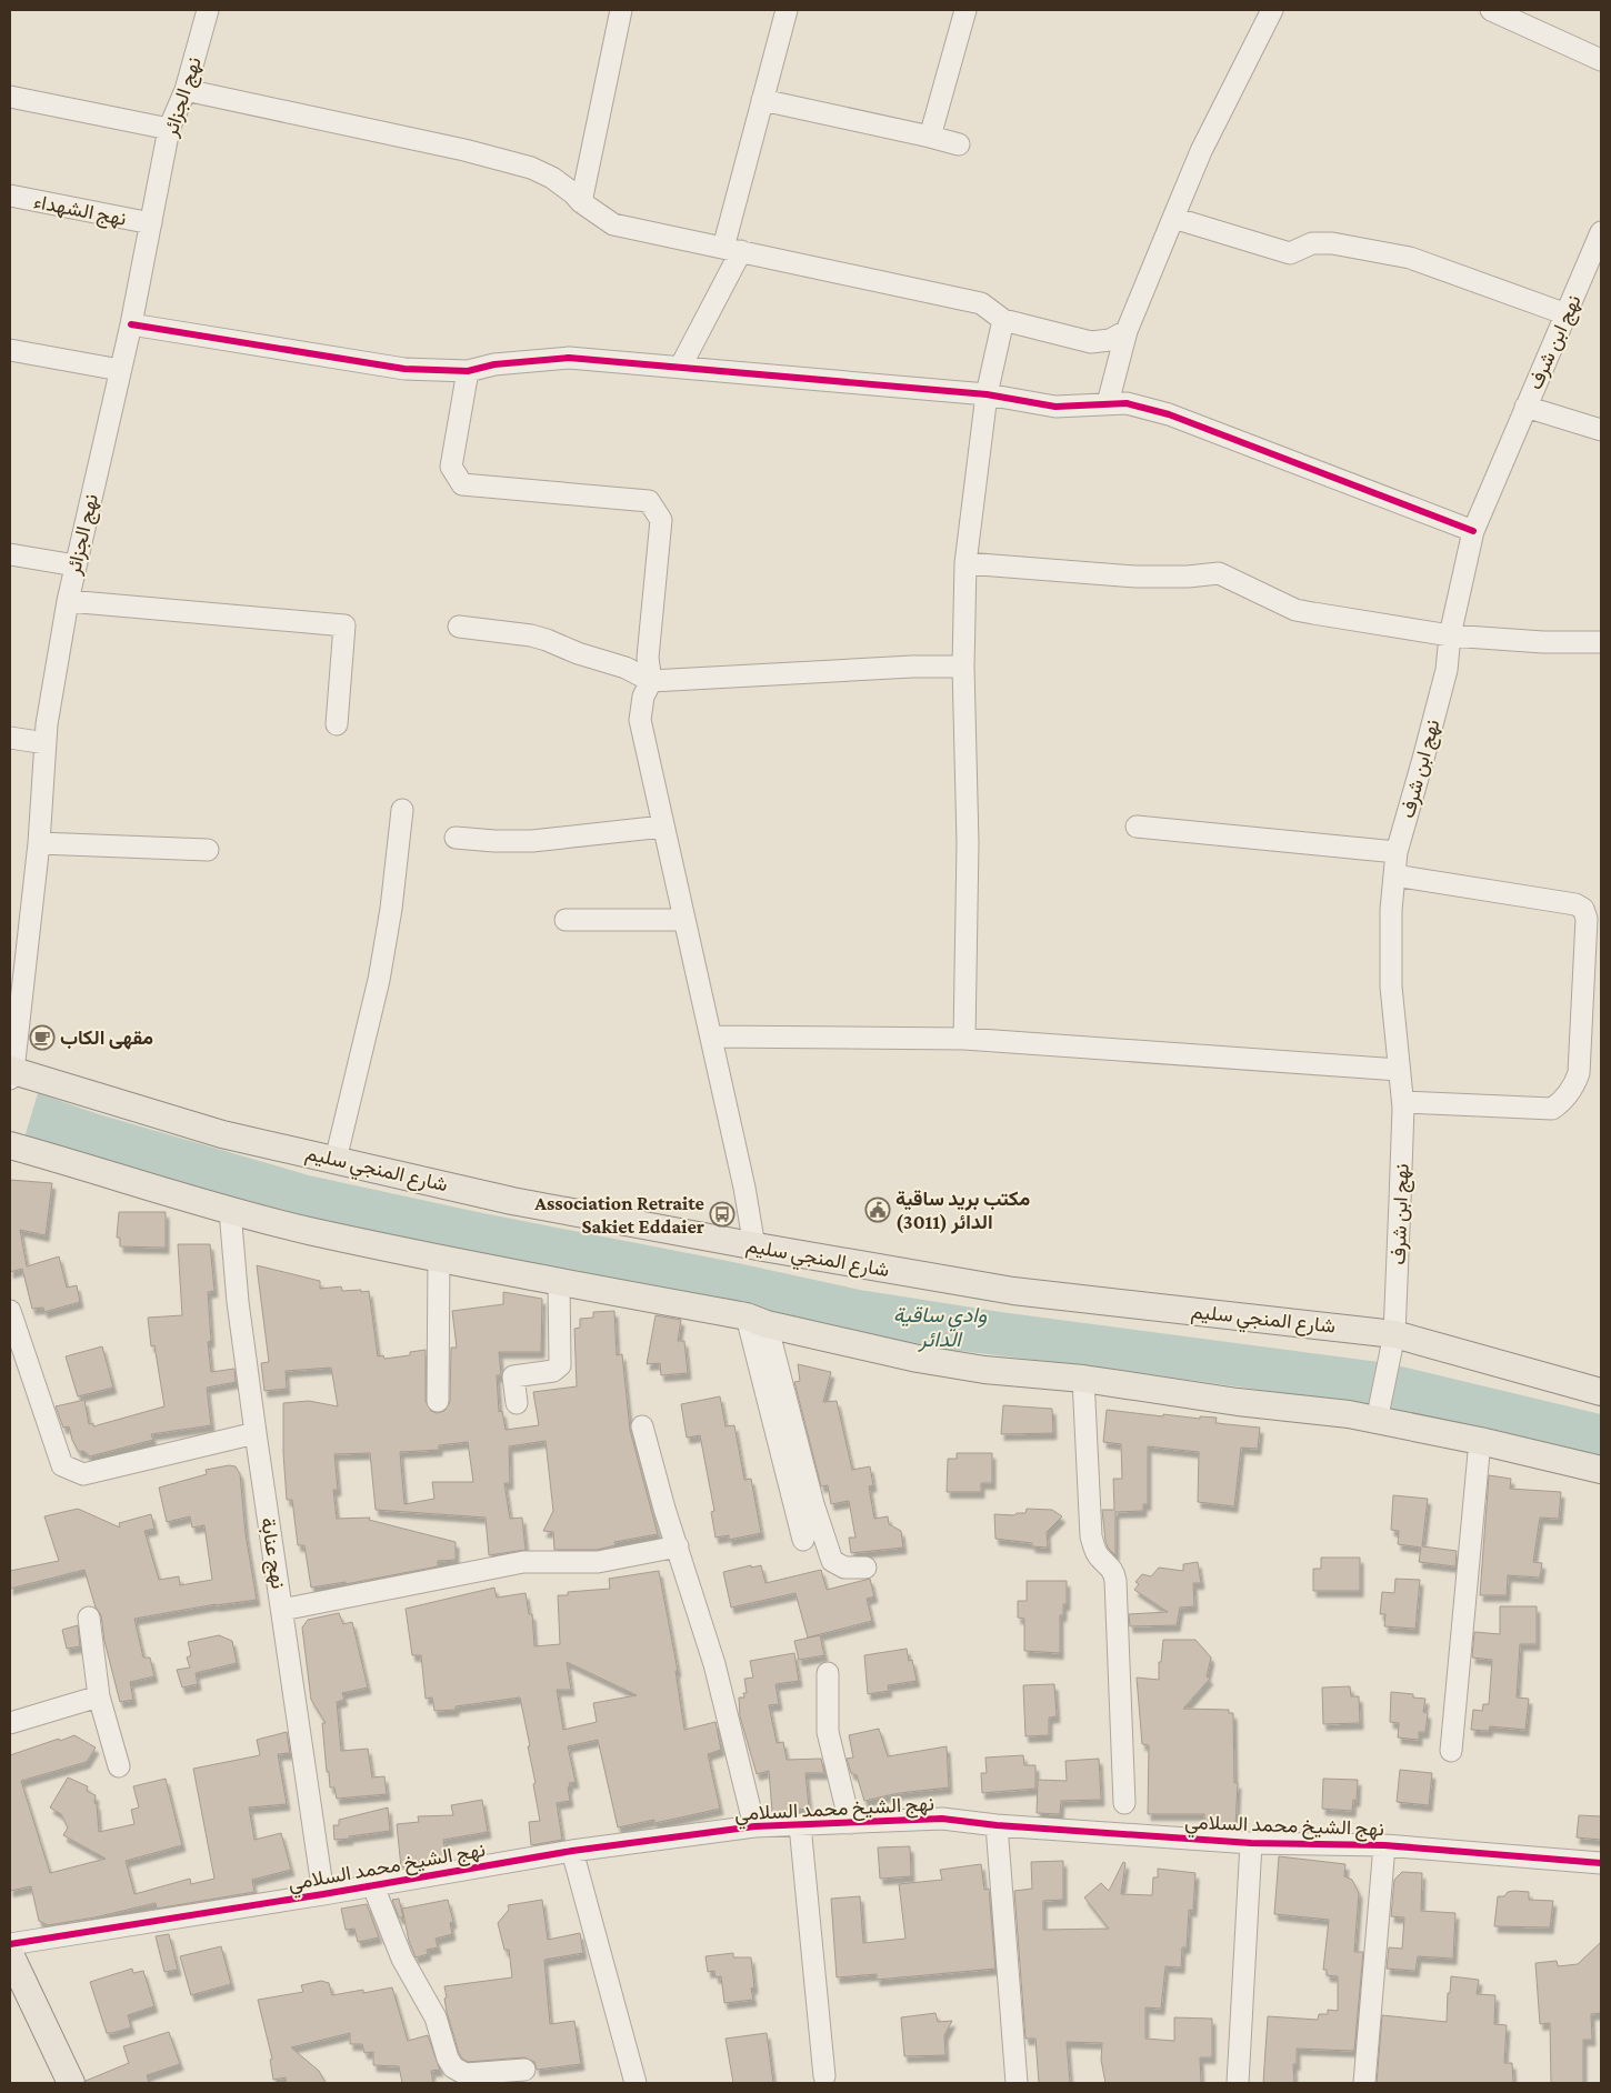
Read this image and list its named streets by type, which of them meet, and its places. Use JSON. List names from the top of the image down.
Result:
{
  "streets": {
    "main road": ["شارع المنجي سليم"],
    "street": [
      "نهج الجزائر",
      "نهج الشهداء",
      "نهج ابن شرف",
      "نهج عنابة",
      "نهج الشيخ محمد السلامي"
    ]
  },
  "crossings": [
    ["نهج الجزائر", "نهج الشهداء"],
    ["نهج الجزائر", "شارع المنجي سليم"],
    ["نهج ابن شرف", "شارع المنجي سليم"],
    ["نهج عنابة", "نهج الشيخ محمد السلامي"]
  ],
  "water": ["وادي ساقية الدائر"],
  "places": {
    "cafe": ["مقهى الكاب"],
    "public building": ["مكتب بريد ساقية الدائر (3011)"],
    "bus stop": ["Association Retraite Sakiet Eddaier"]
  }
}
